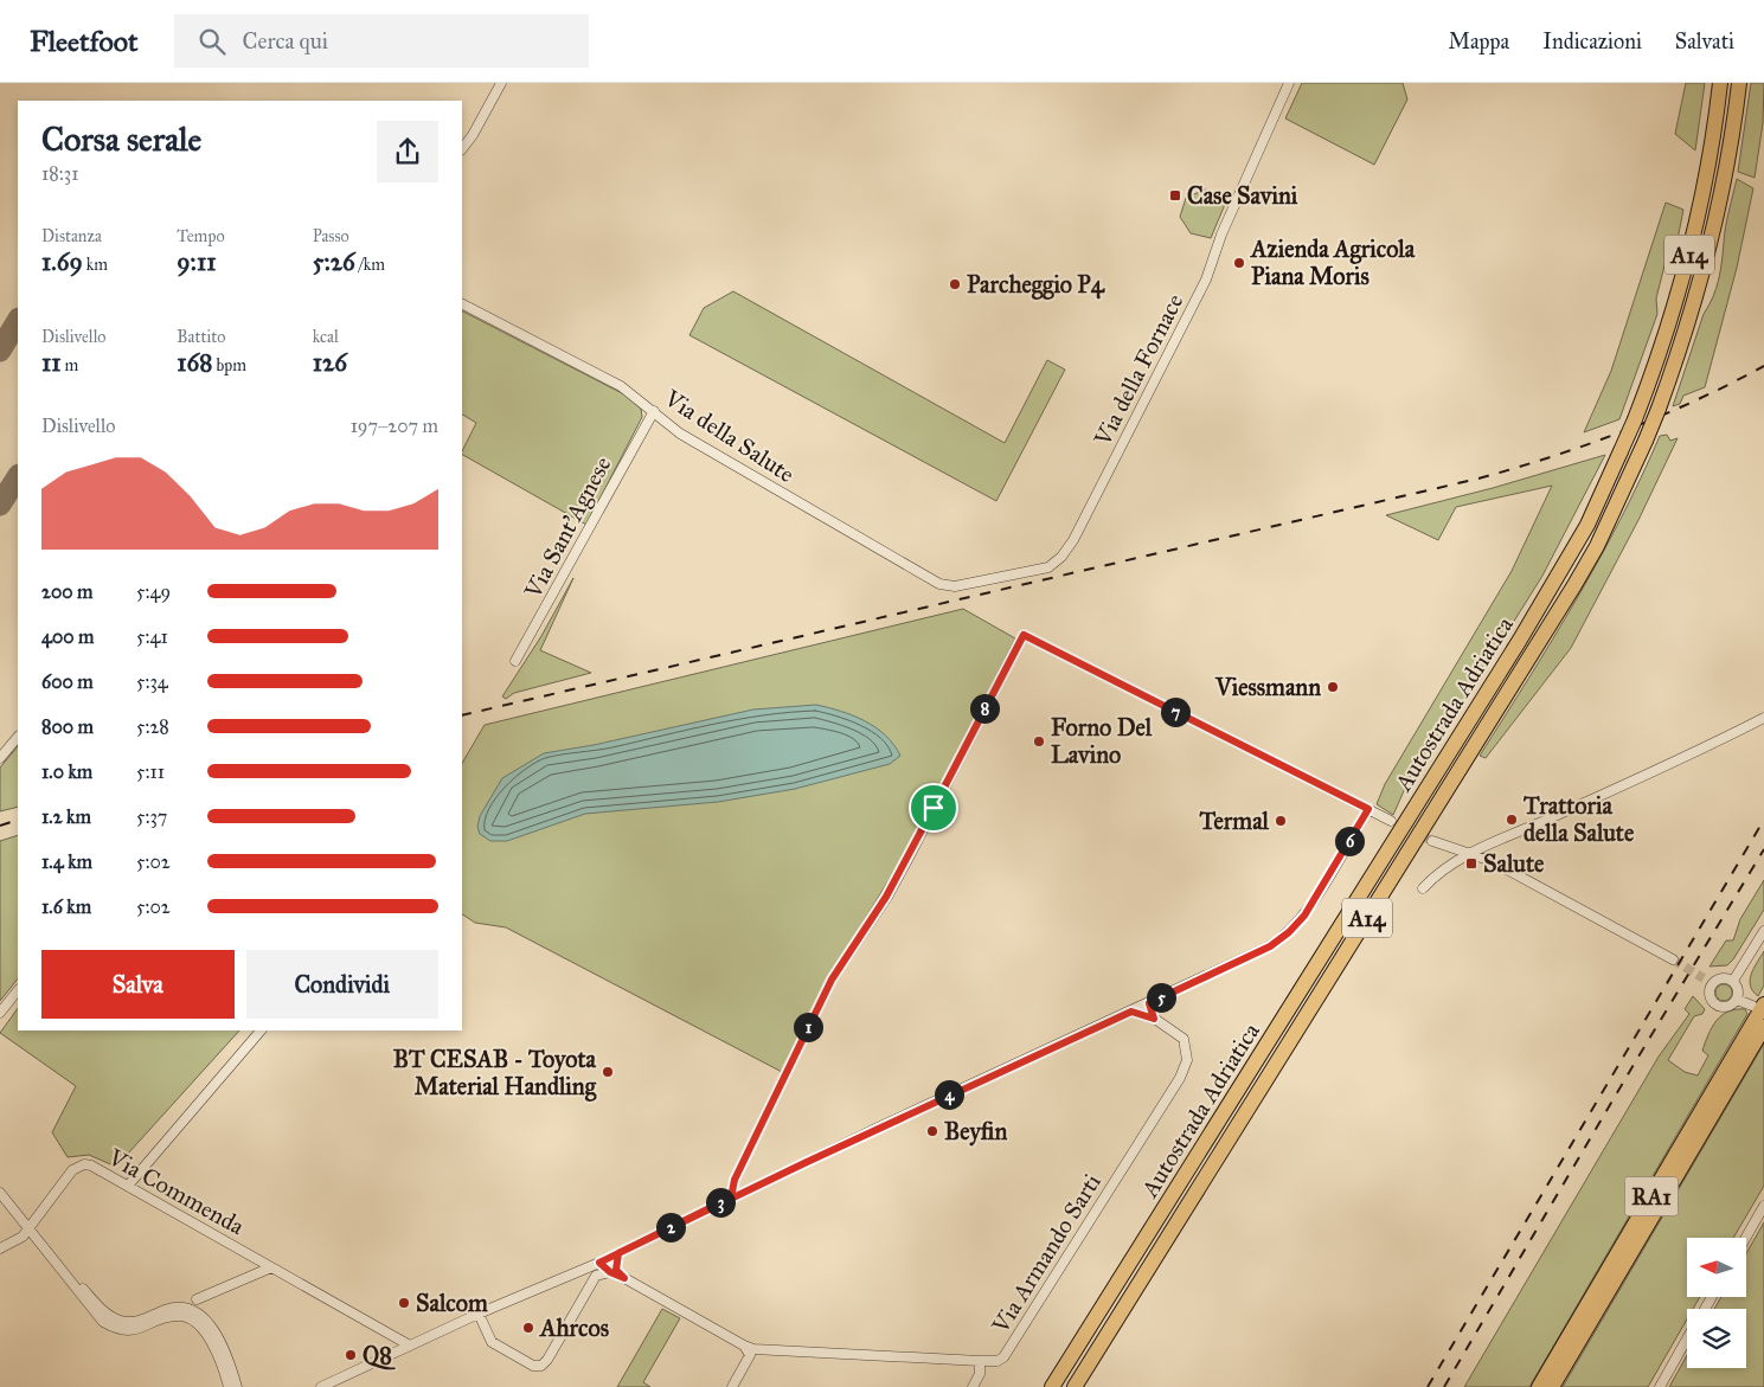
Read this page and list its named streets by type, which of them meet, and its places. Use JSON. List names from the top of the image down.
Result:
{
  "streets": {
    "highway": ["A14", "Autostrada Adriatica", "RA1"],
    "street": [
      "Via della Fornace",
      "Via della Salute",
      "Via Sant'Agnese",
      "Via Commenda",
      "Via Armando Sarti"
    ]
  },
  "crossings": [
    ["Via della Fornace", "Via della Salute"],
    ["Via della Salute", "Via Sant'Agnese"]
  ],
  "places": {
    "transit": ["Case Savini", "Salute"],
    "other": [
      "Azienda Agricola Piana Moris",
      "Parcheggio P4",
      "Viessmann",
      "Forno Del Lavino",
      "Trattoria della Salute",
      "Termal",
      "BT CESAB - Toyota Material Handling",
      "Beyfin",
      "Salcom",
      "Ahrcos",
      "Q8"
    ]
  },
  "north": "left",
  "page": {
    "header": "Fleetfoot",
    "search": "Cerca qui",
    "nav": ["Mappa", "Indicazioni", "Salvati"],
    "heading": ["Corsa serale", "18:31"],
    "stats": [
      ["Distanza", "1.69 km"],
      ["Tempo", "9:11"],
      ["Passo", "5:26 /km"],
      ["Dislivello", "11 m"],
      ["Battito", "168 bpm"],
      ["kcal", "126"]
    ],
    "chart": ["Dislivello", "197–207 m"],
    "list": [
      {
        "name": "200 m",
        "note": "5:49"
      },
      {
        "name": "400 m",
        "note": "5:41"
      },
      {
        "name": "600 m",
        "note": "5:34"
      },
      {
        "name": "800 m",
        "note": "5:28"
      },
      {
        "name": "1.0 km",
        "note": "5:11"
      },
      {
        "name": "1.2 km",
        "note": "5:37"
      },
      {
        "name": "1.4 km",
        "note": "5:02"
      },
      {
        "name": "1.6 km",
        "note": "5:02"
      }
    ],
    "pins": [
      "8",
      "7",
      "6",
      "5",
      "1",
      "4",
      "3",
      "2"
    ],
    "buttons": ["Salva", "Condividi"]
  }
}
